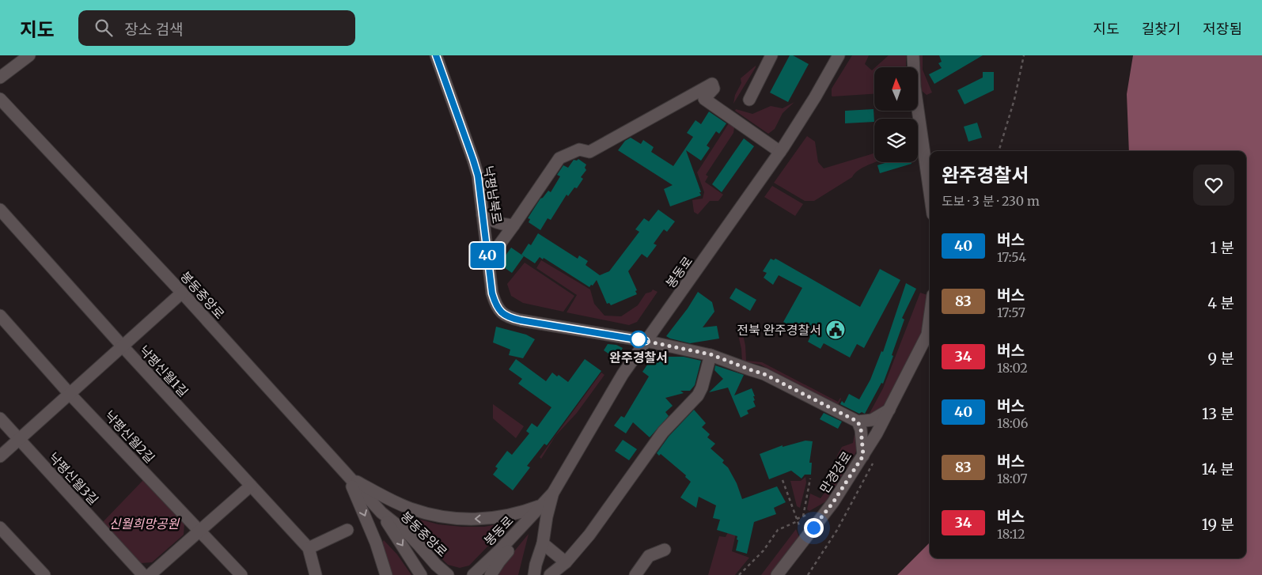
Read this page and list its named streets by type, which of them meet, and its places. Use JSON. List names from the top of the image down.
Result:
{
  "streets": {
    "street": [
      "낙평남북로",
      "봉동로",
      "봉동중앙로",
      "낙평신월1길",
      "낙평신월2길",
      "만경강로",
      "낙평신월3길"
    ]
  },
  "crossings": [
    ["낙평남북로", "봉동로"]
  ],
  "parks": ["신월희망공원"],
  "places": {
    "public building": ["전북 완주경찰서"],
    "other": ["완주경찰서"]
  },
  "lines": ["bus line 40"],
  "north": "top",
  "page": {
    "header": "지도",
    "search": "장소 검색",
    "nav": ["지도", "길찾기", "저장됨"],
    "on_map": "40",
    "heading": ["완주경찰서", "도보 · 3 분 · 230 m"],
    "list": [
      {
        "mark": "40",
        "name": "버스",
        "note": "17:54",
        "value": "1 분"
      },
      {
        "mark": "83",
        "name": "버스",
        "note": "17:57",
        "value": "4 분"
      },
      {
        "mark": "34",
        "name": "버스",
        "note": "18:02",
        "value": "9 분"
      },
      {
        "mark": "40",
        "name": "버스",
        "note": "18:06",
        "value": "13 분"
      },
      {
        "mark": "83",
        "name": "버스",
        "note": "18:07",
        "value": "14 분"
      },
      {
        "mark": "34",
        "name": "버스",
        "note": "18:12",
        "value": "19 분"
      }
    ]
  }
}
